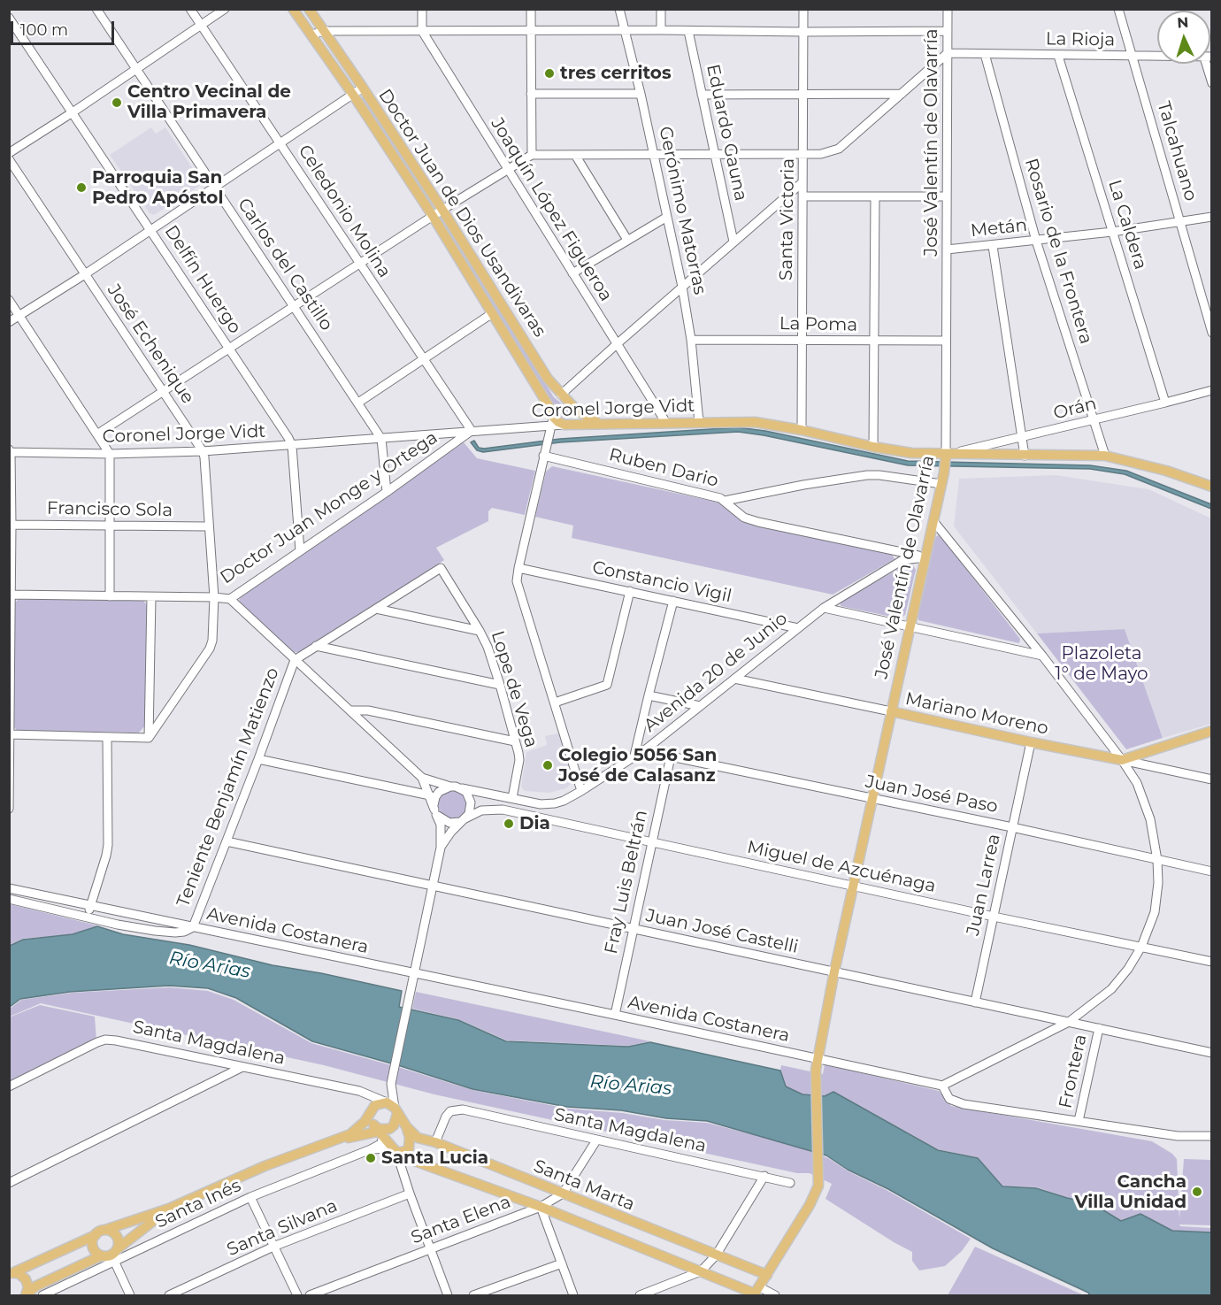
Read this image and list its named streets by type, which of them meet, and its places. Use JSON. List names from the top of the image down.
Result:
{
  "streets": {
    "main road": [
      "José Valentín de Olavarría",
      "Doctor Juan de Dios Usandivaras",
      "Coronel Jorge Vidt",
      "Mariano Moreno",
      "Santa Marta"
    ],
    "street": [
      "La Rioja",
      "Eduardo Gauna",
      "Talcahuano",
      "Joaquín López Figueroa",
      "Gerónimo Matorras",
      "Celedonio Molina",
      "Santa Victoria",
      "La Caldera",
      "Metán",
      "Rosario de la Frontera",
      "Carlos del Castillo",
      "Delfín Huergo",
      "La Poma",
      "José Echenique",
      "Orán",
      "Ruben Dario",
      "Doctor Juan Monge y Ortega",
      "Francisco Sola",
      "Constancio Vigil",
      "Avenida 20 de Junio",
      "Lope de Vega",
      "Teniente Benjamín Matienzo",
      "Juan José Paso",
      "Miguel de Azcuénaga",
      "Fray Luis Beltrán",
      "Juan Larrea",
      "Avenida Costanera",
      "Juan José Castelli",
      "Santa Magdalena",
      "Frontera",
      "Santa Inés",
      "Santa Elena",
      "Santa Silvana"
    ]
  },
  "crossings": [
    ["La Rioja", "José Valentín de Olavarría"],
    ["La Rioja", "Talcahuano"],
    ["La Rioja", "La Caldera"],
    ["La Rioja", "Rosario de la Frontera"],
    ["José Valentín de Olavarría", "Metán"],
    ["José Valentín de Olavarría", "La Poma"],
    ["José Valentín de Olavarría", "Coronel Jorge Vidt"],
    ["José Valentín de Olavarría", "Orán"],
    ["José Valentín de Olavarría", "Ruben Dario"],
    ["José Valentín de Olavarría", "Avenida 20 de Junio"],
    ["José Valentín de Olavarría", "Mariano Moreno"],
    ["José Valentín de Olavarría", "Juan José Paso"],
    ["José Valentín de Olavarría", "Miguel de Azcuénaga"],
    ["José Valentín de Olavarría", "Avenida Costanera"],
    ["José Valentín de Olavarría", "Juan José Castelli"],
    ["José Valentín de Olavarría", "Santa Marta"],
    ["Talcahuano", "Metán"],
    ["Joaquín López Figueroa", "Coronel Jorge Vidt"],
    ["Gerónimo Matorras", "La Poma"],
    ["Gerónimo Matorras", "Coronel Jorge Vidt"],
    ["Celedonio Molina", "Coronel Jorge Vidt"],
    ["Celedonio Molina", "Doctor Juan Monge y Ortega"],
    ["Doctor Juan de Dios Usandivaras", "Coronel Jorge Vidt"],
    ["Santa Victoria", "La Poma"],
    ["Santa Victoria", "Coronel Jorge Vidt"],
    ["La Caldera", "Metán"],
    ["La Caldera", "Orán"],
    ["Metán", "Rosario de la Frontera"],
    ["Rosario de la Frontera", "Coronel Jorge Vidt"],
    ["Rosario de la Frontera", "Orán"],
    ["Carlos del Castillo", "Coronel Jorge Vidt"],
    ["Carlos del Castillo", "Doctor Juan Monge y Ortega"],
    ["Delfín Huergo", "Coronel Jorge Vidt"],
    ["Delfín Huergo", "Doctor Juan Monge y Ortega"],
    ["José Echenique", "Coronel Jorge Vidt"],
    ["José Echenique", "Doctor Juan Monge y Ortega"],
    ["José Echenique", "Francisco Sola"],
    ["Coronel Jorge Vidt", "Orán"],
    ["Coronel Jorge Vidt", "Doctor Juan Monge y Ortega"],
    ["Ruben Dario", "Avenida 20 de Junio"],
    ["Constancio Vigil", "Avenida 20 de Junio"],
    ["Avenida 20 de Junio", "Lope de Vega"],
    ["Avenida 20 de Junio", "Mariano Moreno"],
    ["Avenida 20 de Junio", "Juan José Paso"],
    ["Avenida 20 de Junio", "Miguel de Azcuénaga"],
    ["Mariano Moreno", "Juan Larrea"],
    ["Teniente Benjamín Matienzo", "Avenida Costanera"],
    ["Teniente Benjamín Matienzo", "Juan José Castelli"],
    ["Juan José Paso", "Fray Luis Beltrán"],
    ["Juan José Paso", "Juan Larrea"],
    ["Miguel de Azcuénaga", "Fray Luis Beltrán"],
    ["Miguel de Azcuénaga", "Juan Larrea"],
    ["Fray Luis Beltrán", "Avenida Costanera"],
    ["Fray Luis Beltrán", "Juan José Castelli"],
    ["Juan Larrea", "Juan José Castelli"],
    ["Juan José Castelli", "Frontera"],
    ["Santa Magdalena", "Santa Marta"],
    ["Santa Magdalena", "Santa Elena"],
    ["Santa Marta", "Santa Inés"],
    ["Santa Marta", "Santa Elena"]
  ],
  "water": ["Río Arias"],
  "parks": ["Plazoleta 1° de Mayo"],
  "places": [
    "tres cerritos",
    "Centro Vecinal de Villa Primavera",
    "Parroquia San Pedro Apóstol",
    "Colegio 5056 San José de Calasanz",
    "Dia",
    "Santa Lucia",
    "Cancha Villa Unidad"
  ],
  "scale_bar": "100 m",
  "north": "top"
}
